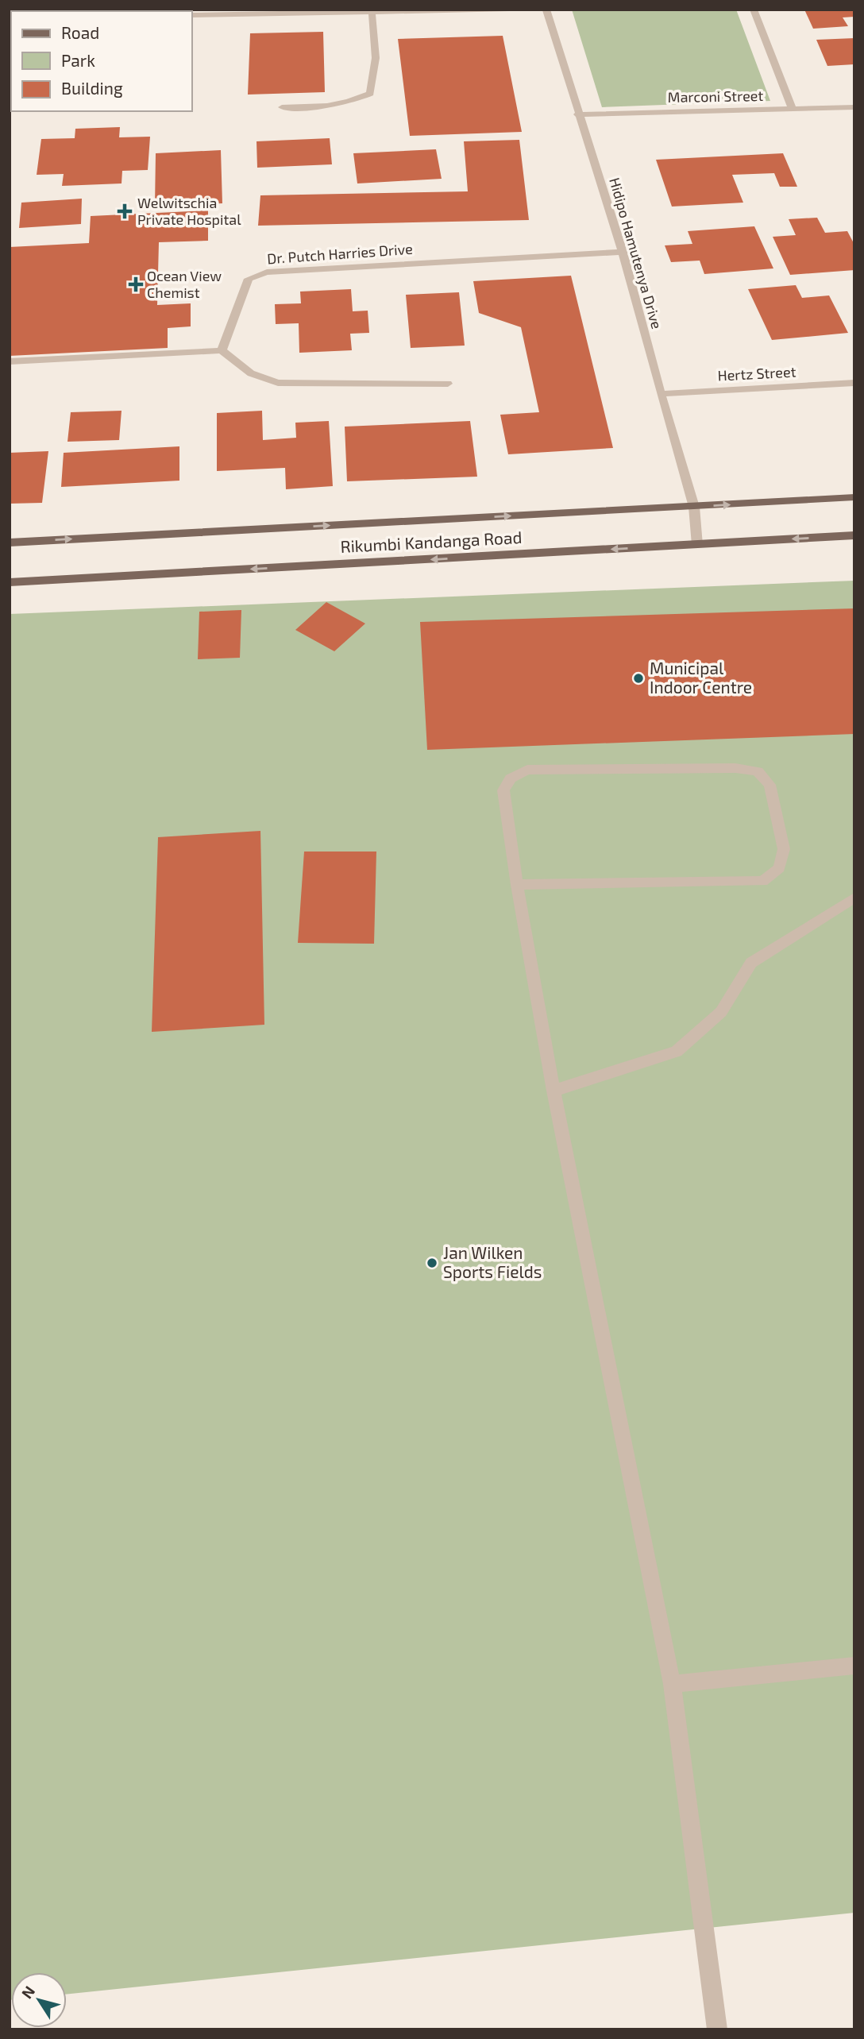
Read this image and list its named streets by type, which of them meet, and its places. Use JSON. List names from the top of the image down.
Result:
{
  "streets": {
    "main road": ["Rikumbi Kandanga Road"],
    "street": [
      "Marconi Street",
      "Hidipo Hamutenya Drive",
      "Dr. Putch Harries Drive",
      "Hertz Street"
    ]
  },
  "crossings": [
    ["Marconi Street", "Hidipo Hamutenya Drive"],
    ["Hidipo Hamutenya Drive", "Dr. Putch Harries Drive"],
    ["Hidipo Hamutenya Drive", "Hertz Street"],
    ["Hidipo Hamutenya Drive", "Rikumbi Kandanga Road"]
  ],
  "places": {
    "health": ["Welwitschia Private Hospital", "Ocean View Chemist"],
    "other": ["Municipal Indoor Centre", "Jan Wilken Sports Fields"]
  },
  "legend": ["Road", "Park", "Building"],
  "north": "top left"
}
